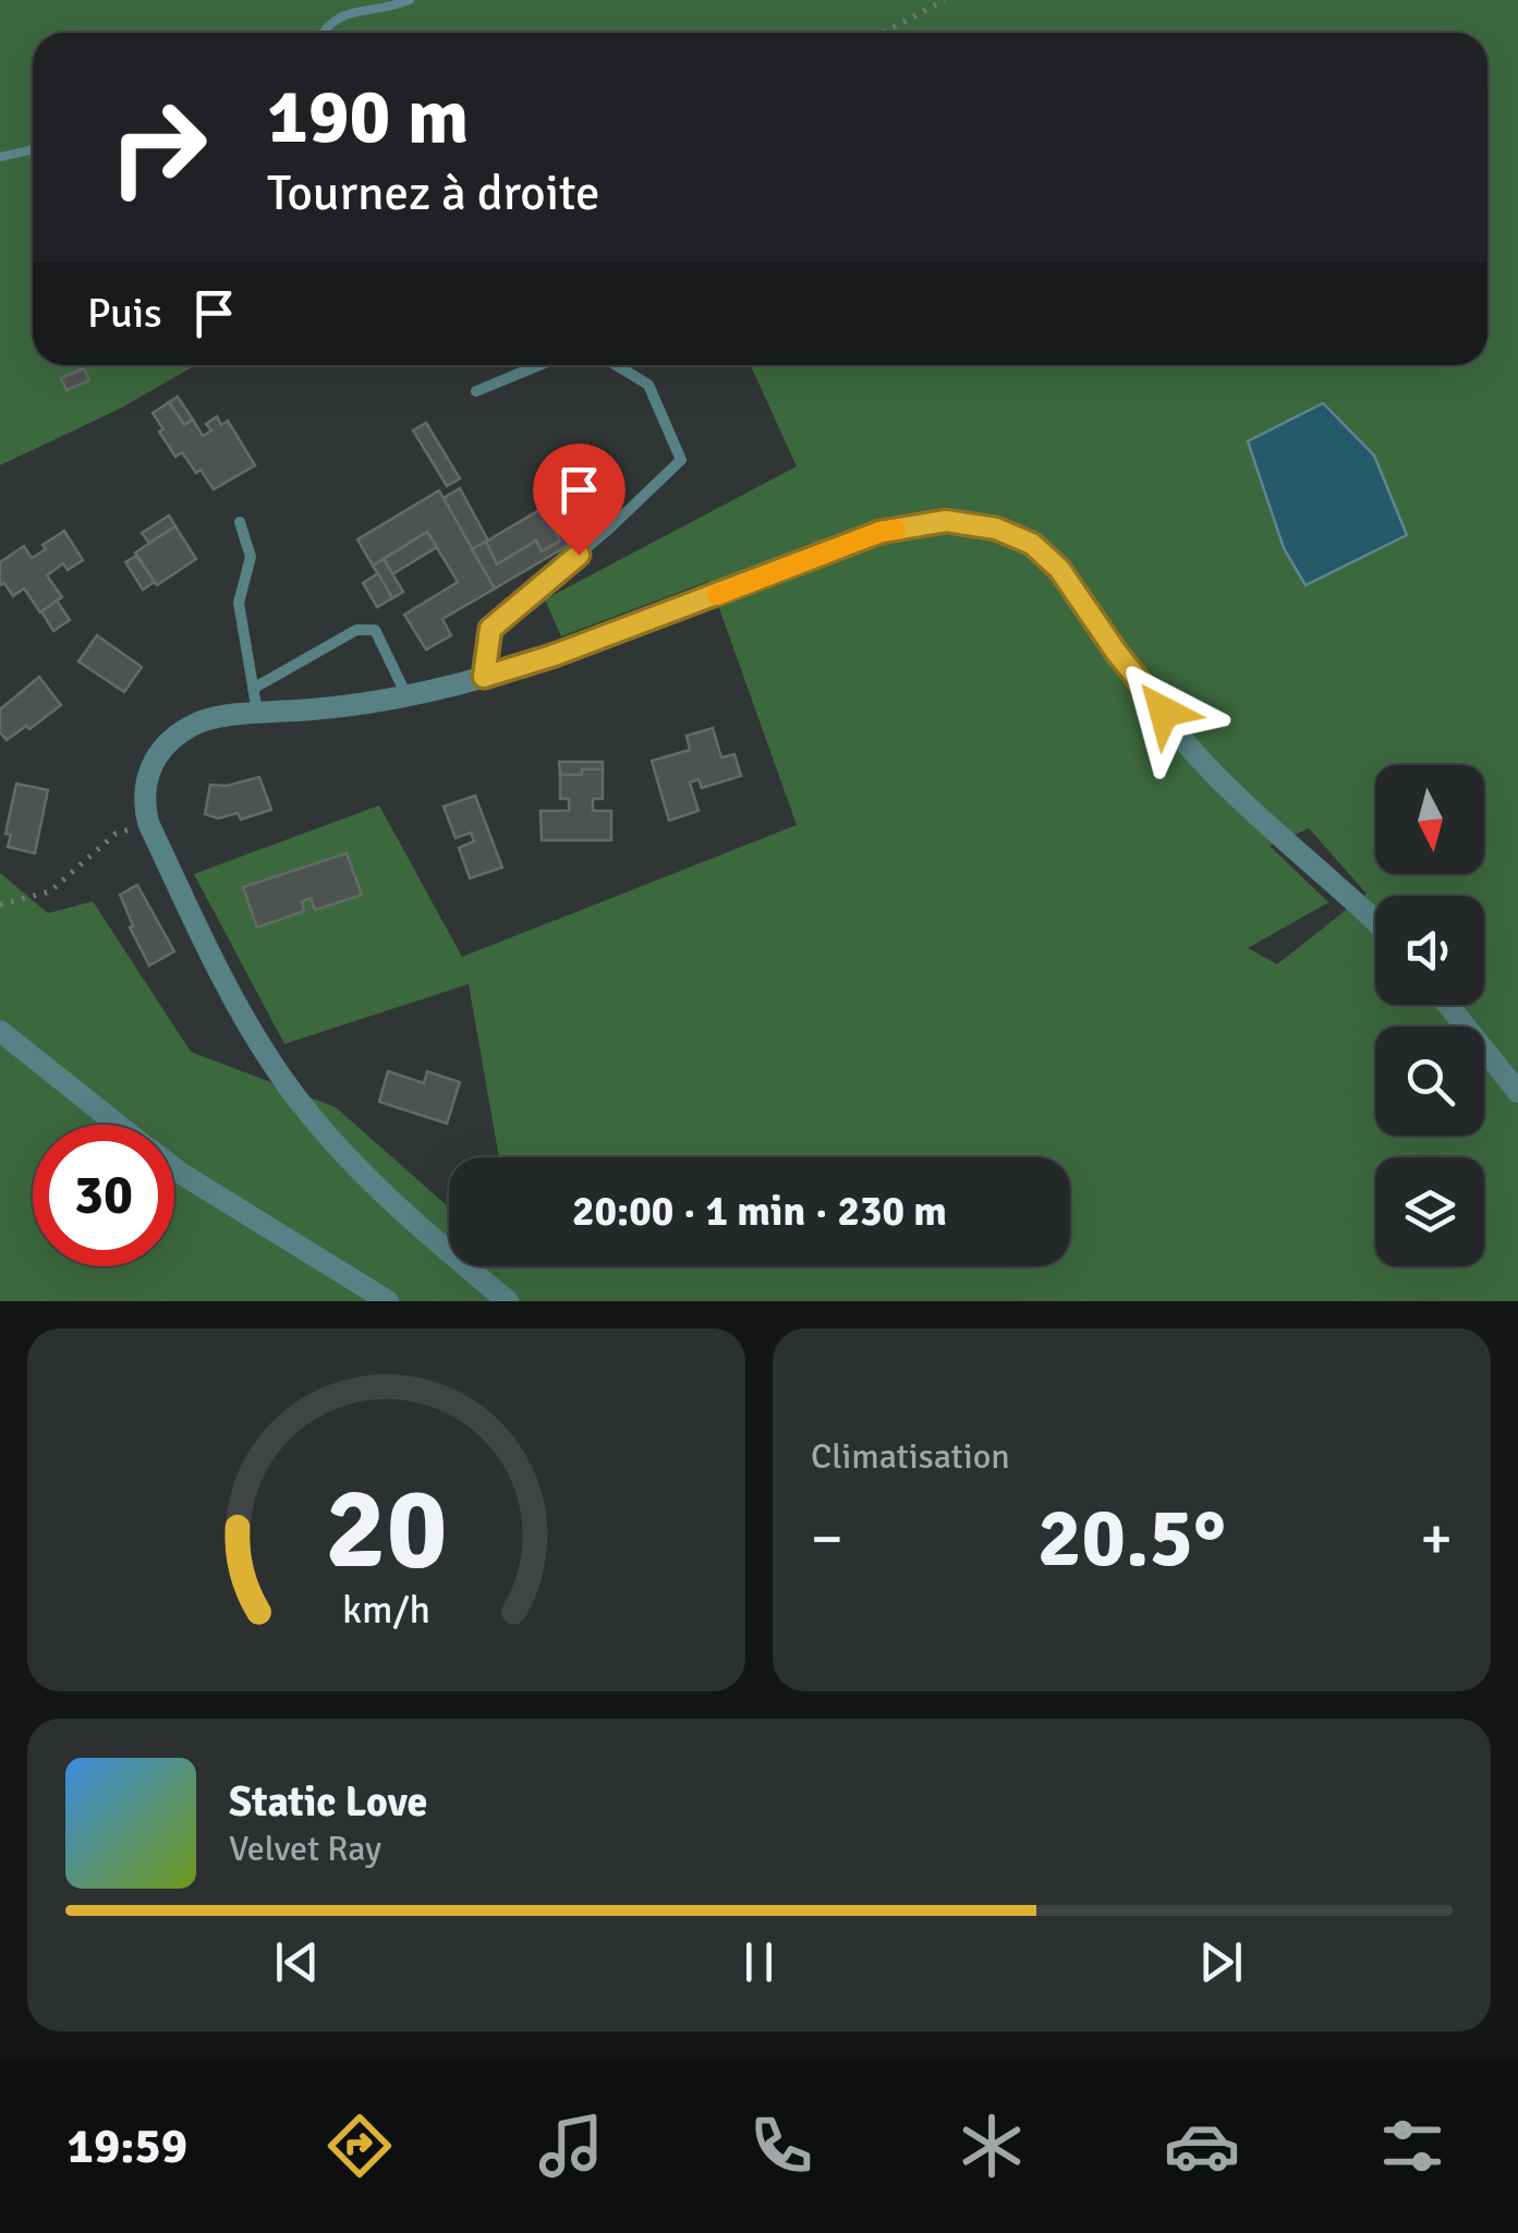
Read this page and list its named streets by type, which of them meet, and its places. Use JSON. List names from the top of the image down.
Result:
{
  "north": "bottom",
  "page": {
    "turn": ["190 m", "Tournez à droite"],
    "then": "Puis",
    "limit": "30",
    "trip": "20:00 · 1 min · 230 m",
    "tile": "Climatisation",
    "heat": ["−", "20.5°", "+"],
    "song": ["Static Love", "Velvet Ray"],
    "tabs": "19:59",
    "gauge": ["20", "km/h"]
  }
}
